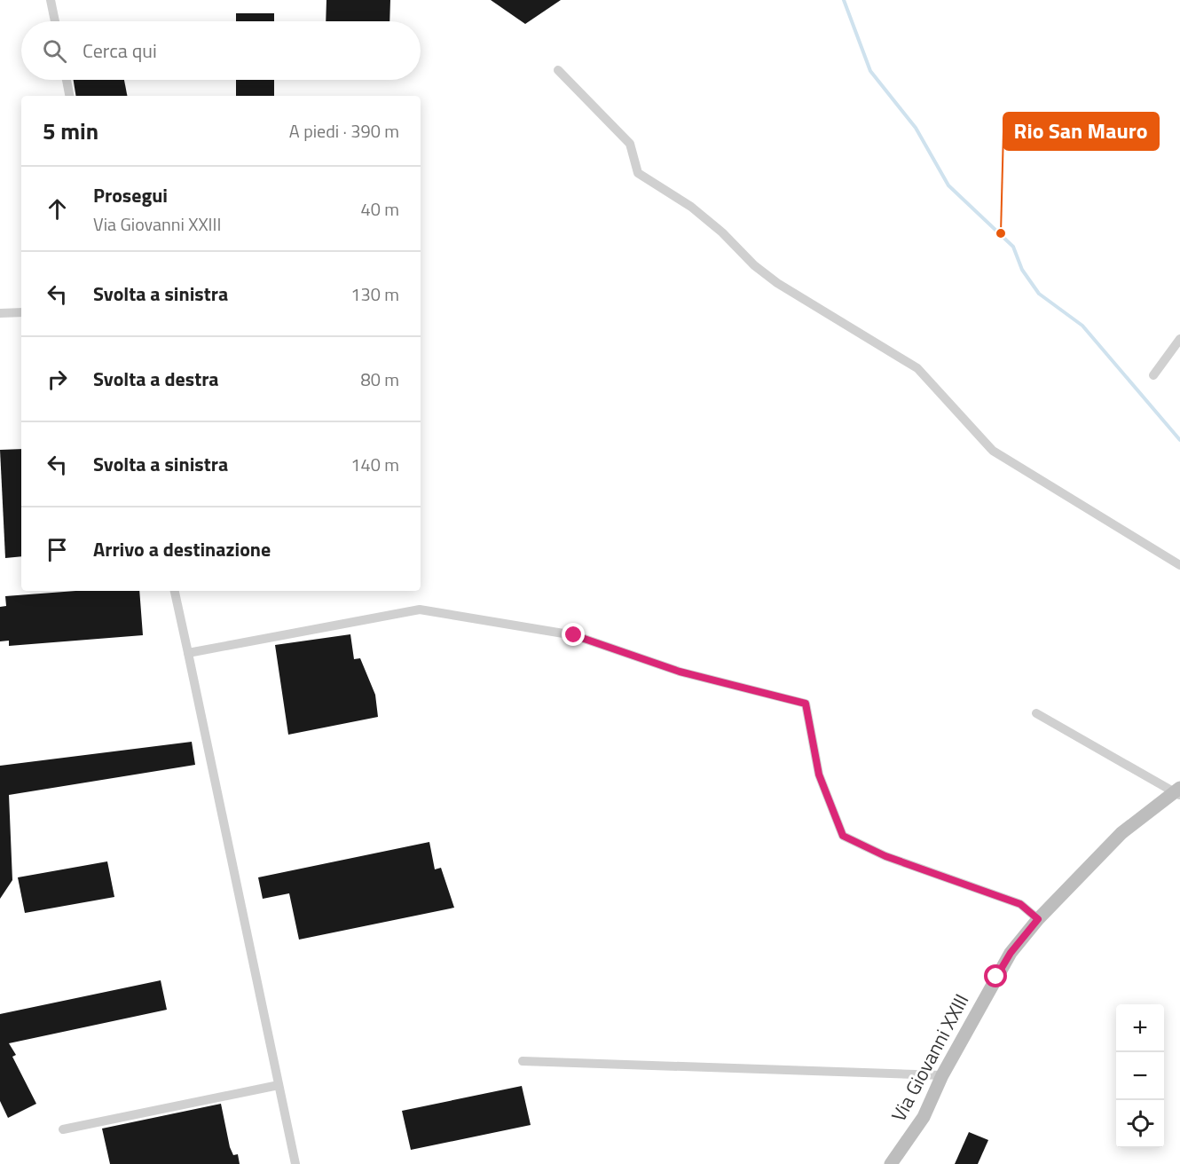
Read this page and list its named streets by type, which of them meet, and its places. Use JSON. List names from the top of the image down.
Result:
{
  "streets": {
    "main road": ["Via Giovanni XXIII"]
  },
  "places": ["Rio San Mauro"],
  "page": {
    "search": "Cerca qui",
    "heading": ["5 min", "A piedi · 390 m"],
    "list": [
      ["Prosegui", "Via Giovanni XXIII", "40 m"],
      ["Svolta a sinistra", "130 m"],
      ["Svolta a destra", "80 m"],
      ["Svolta a sinistra", "140 m"],
      "Arrivo a destinazione"
    ],
    "map_buttons": ["+", "−"]
  }
}
